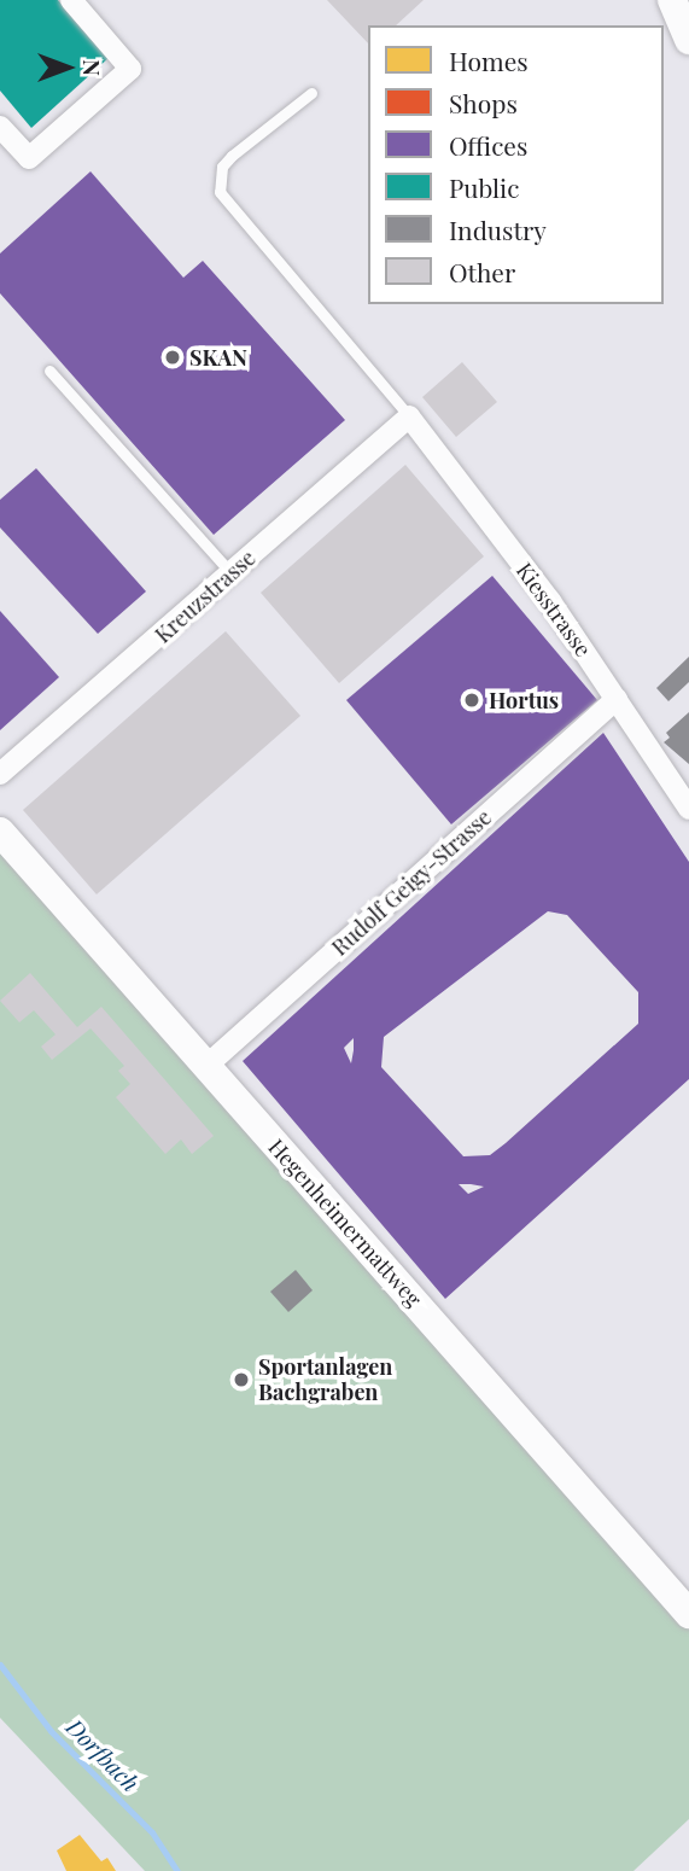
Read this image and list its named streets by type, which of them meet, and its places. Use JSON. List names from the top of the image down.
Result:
{
  "streets": {
    "street": [
      "Kreuzstrasse",
      "Kiesstrasse",
      "Rudolf Geigy-Strasse",
      "Hegenheimermattweg"
    ]
  },
  "crossings": [
    ["Kreuzstrasse", "Kiesstrasse"],
    ["Kiesstrasse", "Rudolf Geigy-Strasse"],
    ["Rudolf Geigy-Strasse", "Hegenheimermattweg"]
  ],
  "water": ["Dorfbach"],
  "places": ["SKAN", "Hortus", "Sportanlagen Bachgraben"],
  "legend": [
    "Homes",
    "Shops",
    "Offices",
    "Public",
    "Industry",
    "Other"
  ],
  "north": "right"
}
